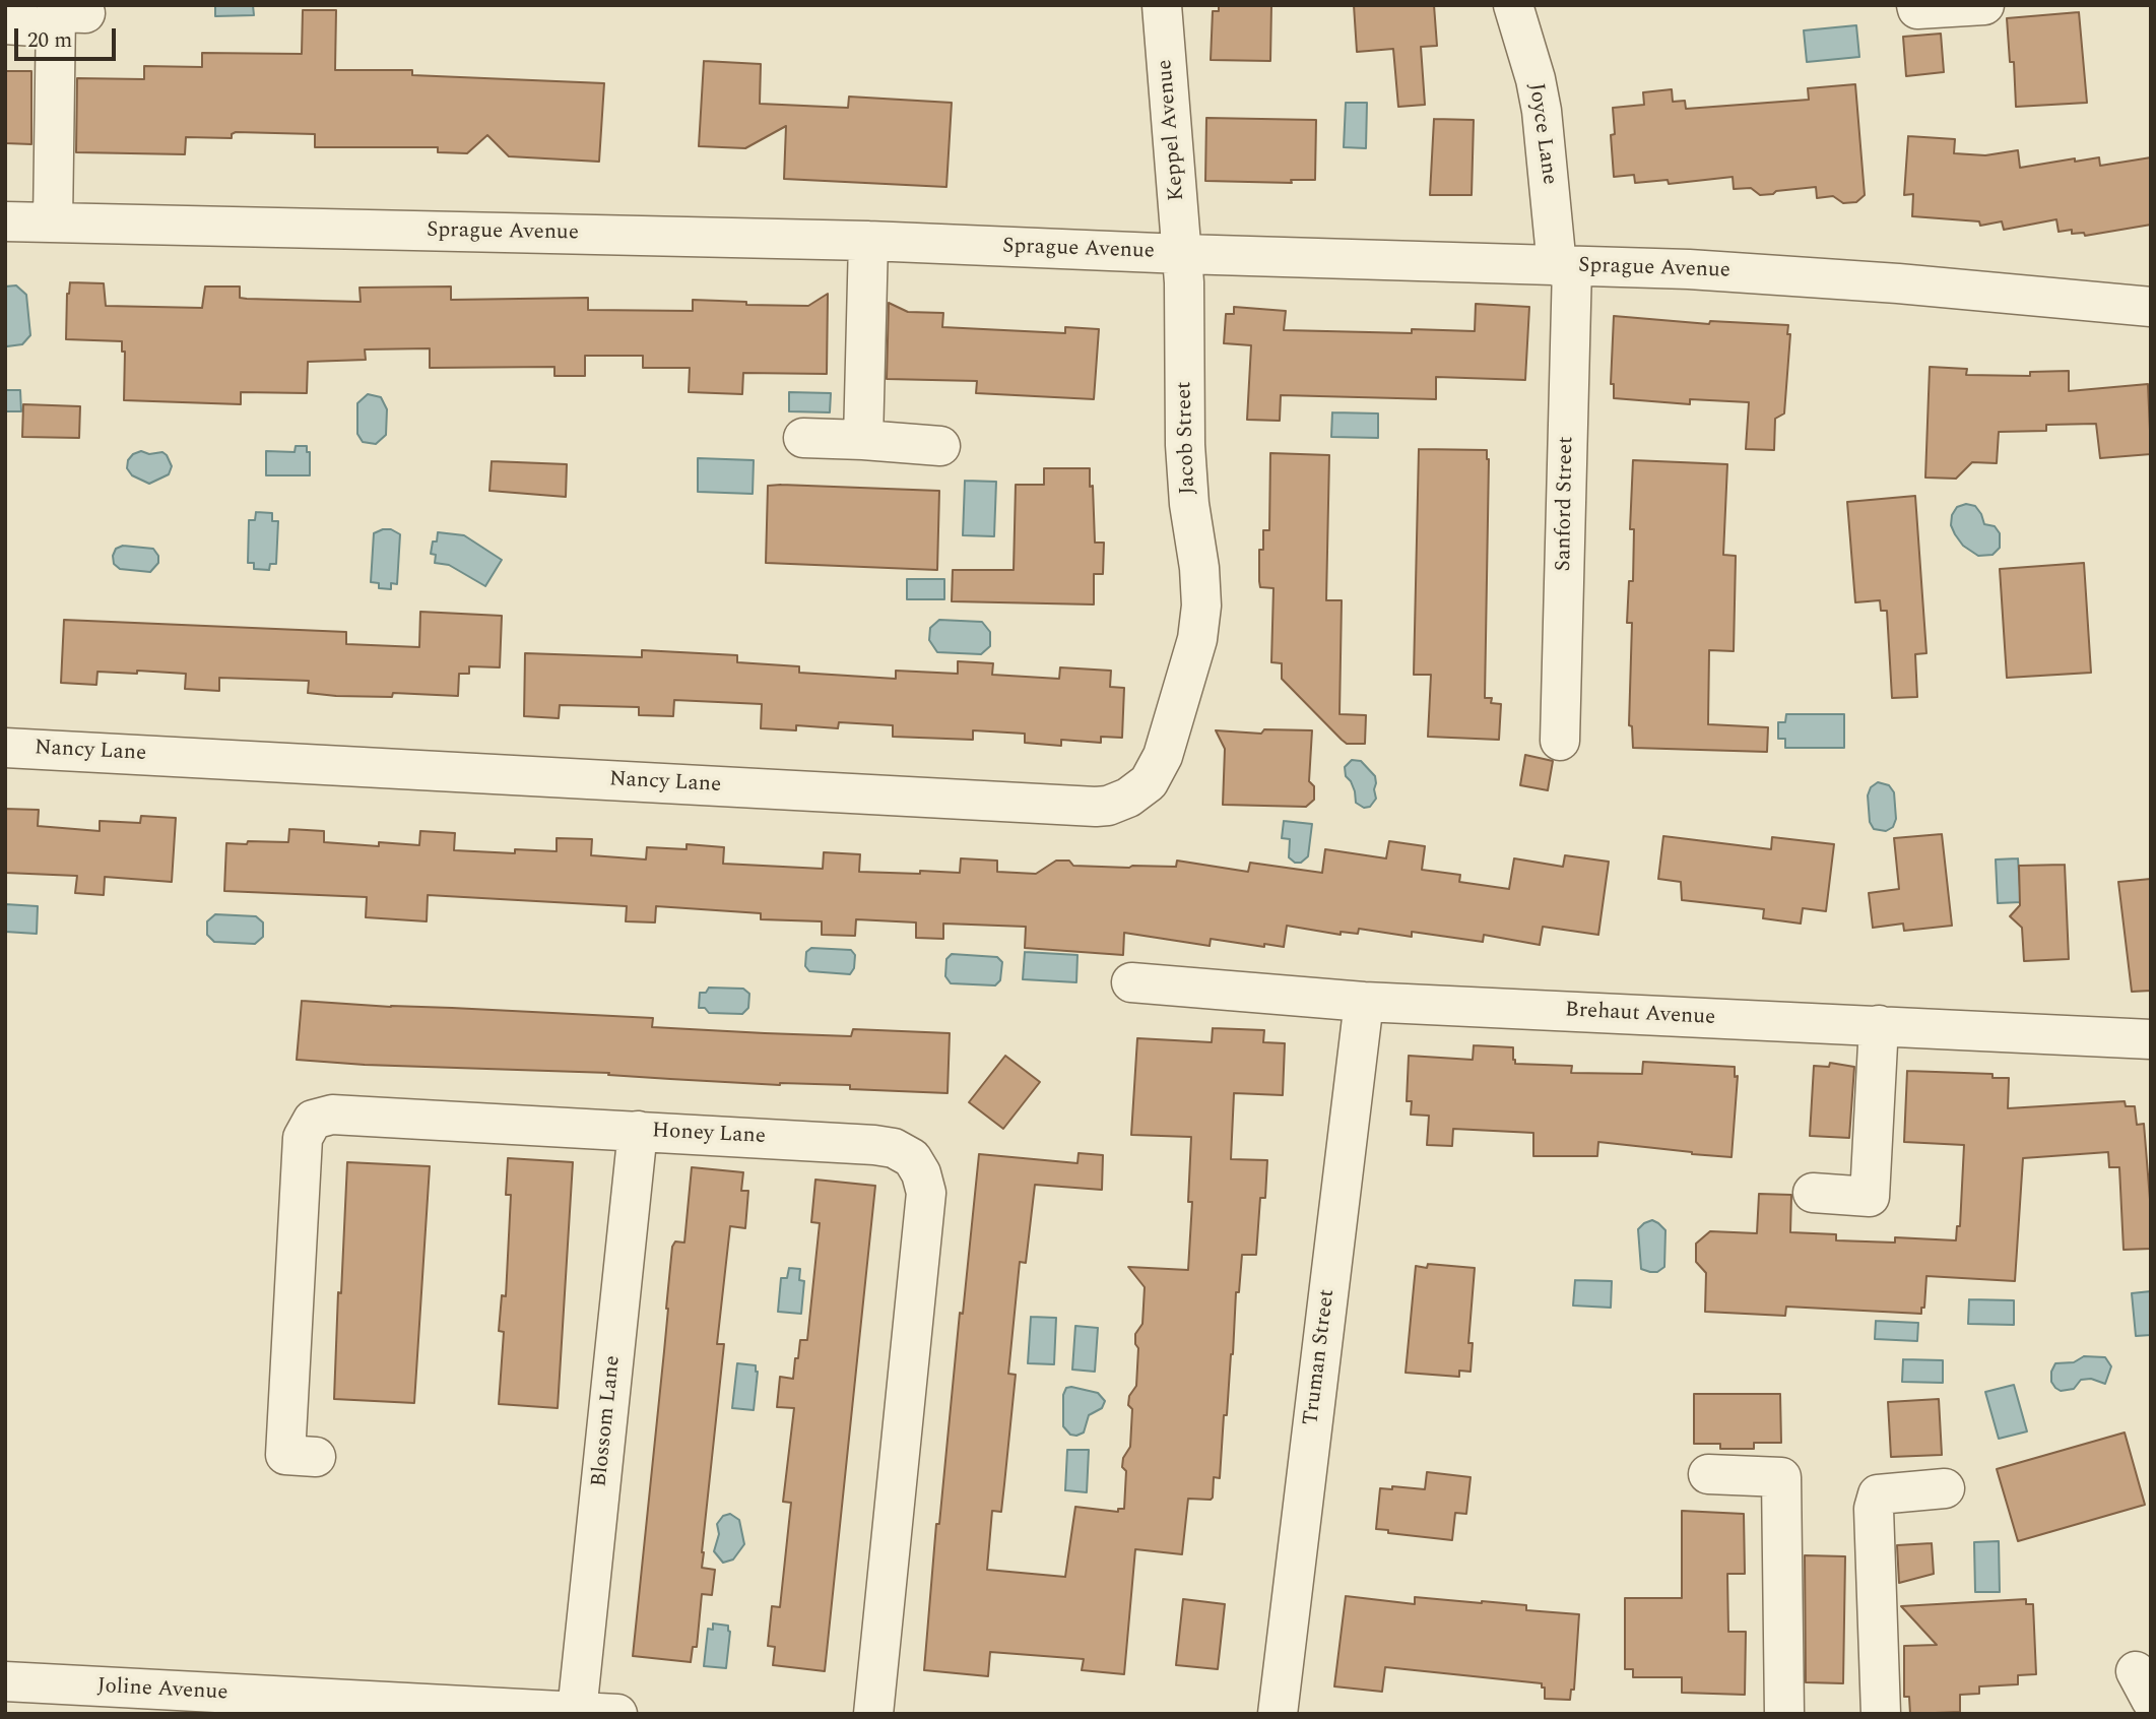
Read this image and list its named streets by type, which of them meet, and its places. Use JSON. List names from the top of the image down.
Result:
{
  "streets": {
    "street": [
      "Keppel Avenue",
      "Joyce Lane",
      "Sprague Avenue",
      "Jacob Street",
      "Sanford Street",
      "Nancy Lane",
      "Brehaut Avenue",
      "Honey Lane",
      "Truman Street",
      "Blossom Lane",
      "Joline Avenue"
    ]
  },
  "crossings": [
    ["Keppel Avenue", "Sprague Avenue"],
    ["Keppel Avenue", "Jacob Street"],
    ["Joyce Lane", "Sprague Avenue"],
    ["Joyce Lane", "Sanford Street"],
    ["Sprague Avenue", "Jacob Street"],
    ["Sprague Avenue", "Sanford Street"],
    ["Jacob Street", "Nancy Lane"],
    ["Brehaut Avenue", "Truman Street"],
    ["Honey Lane", "Blossom Lane"],
    ["Blossom Lane", "Joline Avenue"]
  ],
  "scale_bar": "20 m"
}
